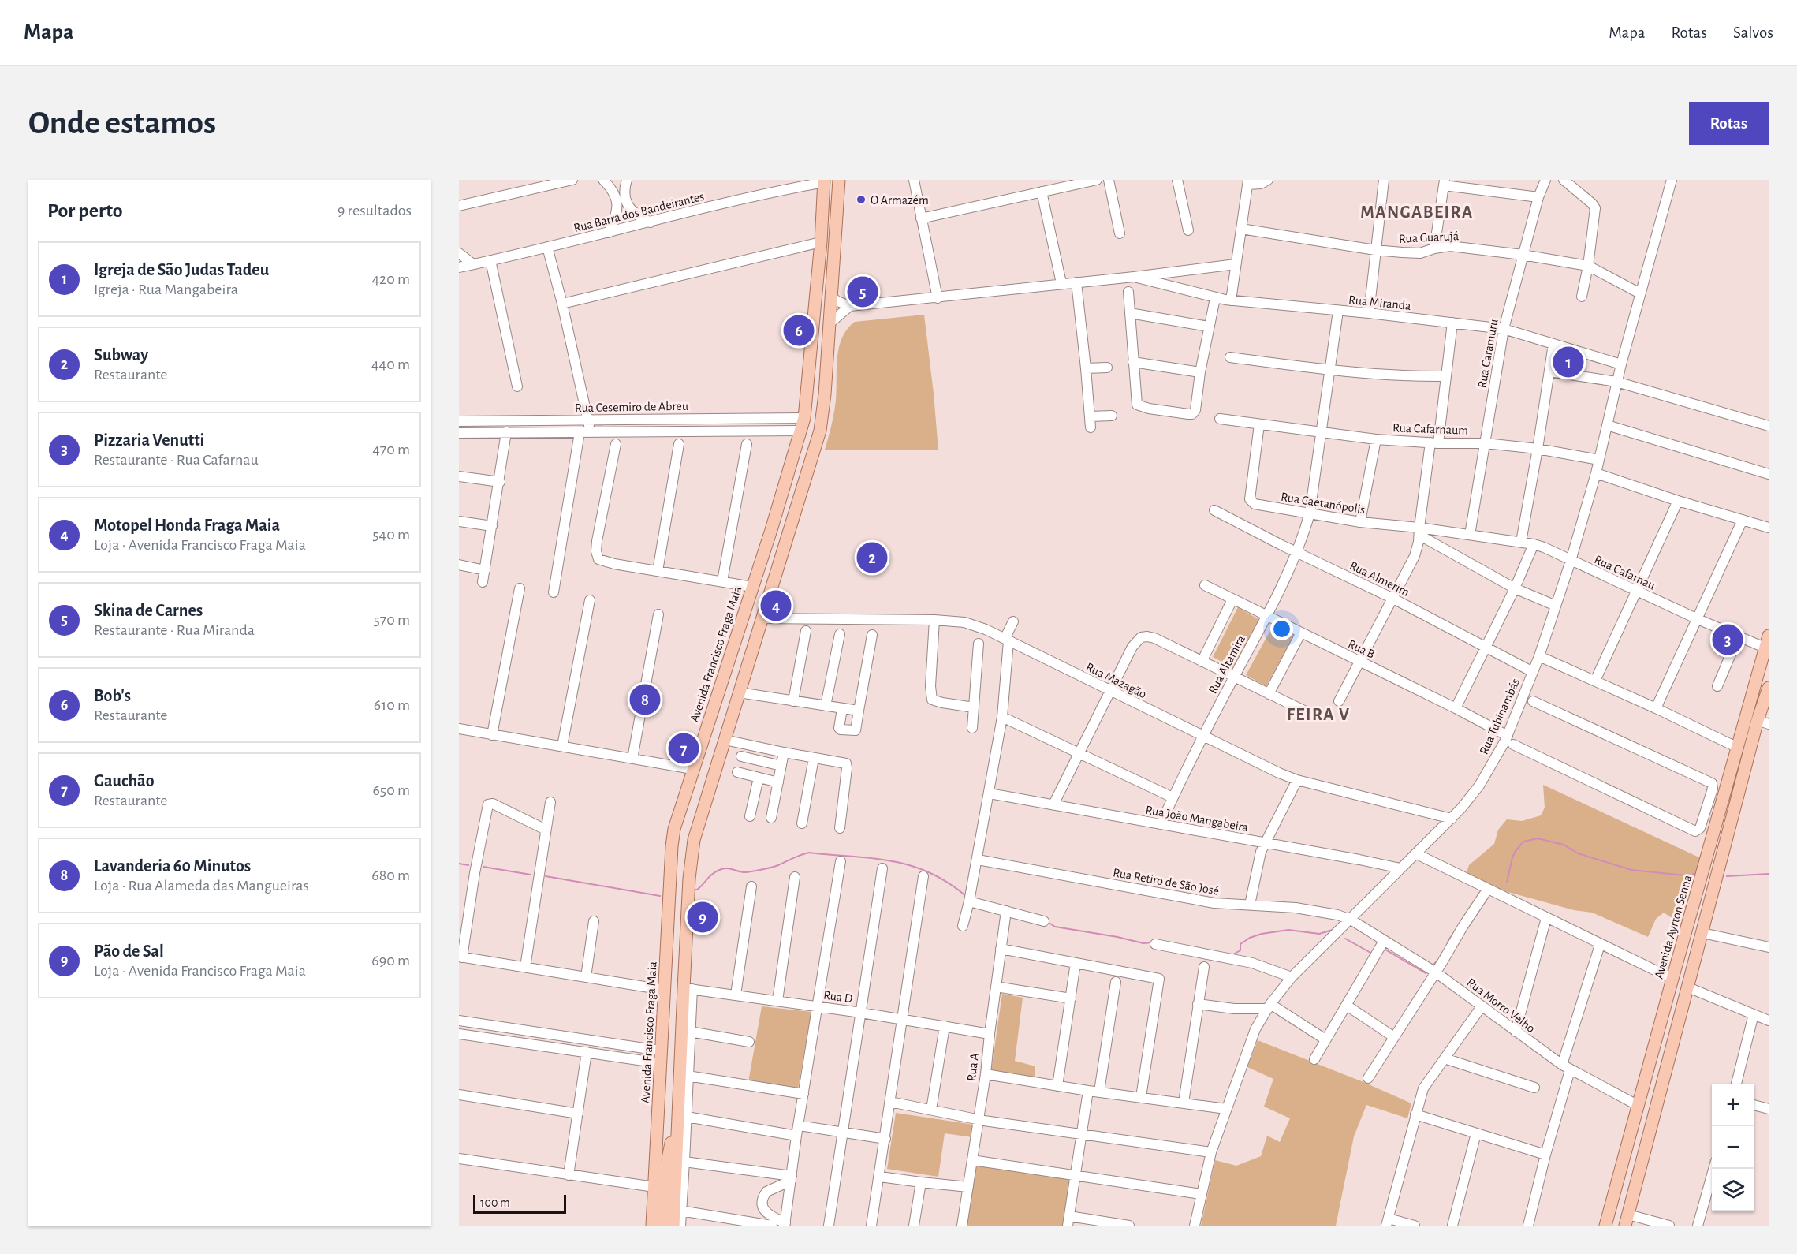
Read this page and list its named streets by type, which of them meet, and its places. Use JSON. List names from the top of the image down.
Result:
{
  "streets": {
    "main road": ["Avenida Francisco Fraga Maia", "Avenida Ayrton Senna"],
    "street": [
      "Rua Barra dos Bandeirantes",
      "Rua Guarujá",
      "Rua Miranda",
      "Rua Caramuru",
      "Rua Cesemiro de Abreu",
      "Rua Cafarnaum",
      "Rua Caetanópolis",
      "Rua Cafarnau",
      "Rua Almerim",
      "Rua B",
      "Rua Altamira",
      "Rua Mazagão",
      "Rua Tubinambás",
      "Rua João Mangabeira",
      "Rua Retiro de São José",
      "Rua D",
      "Rua Morro Velho",
      "Rua A"
    ]
  },
  "crossings": [
    ["Rua Barra dos Bandeirantes", "Avenida Francisco Fraga Maia"],
    ["Rua Guarujá", "Rua Caramuru"],
    ["Rua Guarujá", "Rua Tubinambás"],
    ["Rua Miranda", "Rua Caramuru"],
    ["Rua Miranda", "Rua Altamira"],
    ["Rua Miranda", "Rua Tubinambás"],
    ["Rua Caramuru", "Rua Cafarnaum"],
    ["Rua Caramuru", "Rua Caetanópolis"],
    ["Rua Caramuru", "Rua Cafarnau"],
    ["Rua Cesemiro de Abreu", "Avenida Francisco Fraga Maia"],
    ["Rua Cafarnaum", "Rua Caetanópolis"],
    ["Rua Cafarnaum", "Rua Altamira"],
    ["Rua Cafarnaum", "Rua Tubinambás"],
    ["Rua Caetanópolis", "Rua Cafarnau"],
    ["Rua Caetanópolis", "Rua Altamira"],
    ["Rua Cafarnau", "Rua Tubinambás"],
    ["Rua Cafarnau", "Avenida Ayrton Senna"],
    ["Rua Almerim", "Rua Altamira"],
    ["Rua Almerim", "Rua Tubinambás"],
    ["Rua B", "Rua Altamira"],
    ["Rua B", "Rua Tubinambás"],
    ["Rua Altamira", "Rua Mazagão"],
    ["Rua Altamira", "Rua João Mangabeira"],
    ["Rua Mazagão", "Rua Tubinambás"],
    ["Rua Tubinambás", "Rua João Mangabeira"],
    ["Rua Tubinambás", "Rua Retiro de São José"],
    ["Rua Tubinambás", "Rua Morro Velho"],
    ["Rua Retiro de São José", "Rua Morro Velho"],
    ["Avenida Ayrton Senna", "Rua Morro Velho"],
    ["Rua D", "Rua A"]
  ],
  "districts": ["MANGABEIRA", "FEIRA V"],
  "places": ["O Armazém"],
  "scale_bar": "100 m",
  "page": {
    "header": "Mapa",
    "nav": ["Mapa", "Rotas", "Salvos"],
    "buttons": "Rotas",
    "title": "Onde estamos",
    "heading": ["Por perto", "9 resultados"],
    "list": [
      {
        "mark": "1",
        "name": "Igreja de São Judas Tadeu",
        "note": "Igreja · Rua Mangabeira",
        "value": "420 m"
      },
      {
        "mark": "2",
        "name": "Subway",
        "note": "Restaurante",
        "value": "440 m"
      },
      {
        "mark": "3",
        "name": "Pizzaria Venutti",
        "note": "Restaurante · Rua Cafarnau",
        "value": "470 m"
      },
      {
        "mark": "4",
        "name": "Motopel Honda Fraga Maia",
        "note": "Loja · Avenida Francisco Fraga Maia",
        "value": "540 m"
      },
      {
        "mark": "5",
        "name": "Skina de Carnes",
        "note": "Restaurante · Rua Miranda",
        "value": "570 m"
      },
      {
        "mark": "6",
        "name": "Bob's",
        "note": "Restaurante",
        "value": "610 m"
      },
      {
        "mark": "7",
        "name": "Gauchão",
        "note": "Restaurante",
        "value": "650 m"
      },
      {
        "mark": "8",
        "name": "Lavanderia 60 Minutos",
        "note": "Loja · Rua Alameda das Mangueiras",
        "value": "680 m"
      },
      {
        "mark": "9",
        "name": "Pão de Sal",
        "note": "Loja · Avenida Francisco Fraga Maia",
        "value": "690 m"
      }
    ],
    "pins": [
      "5",
      "6",
      "1",
      "2",
      "4",
      "3",
      "8",
      "7",
      "9"
    ],
    "map_buttons": ["+", "−"],
    "scale": "100 m"
  }
}
